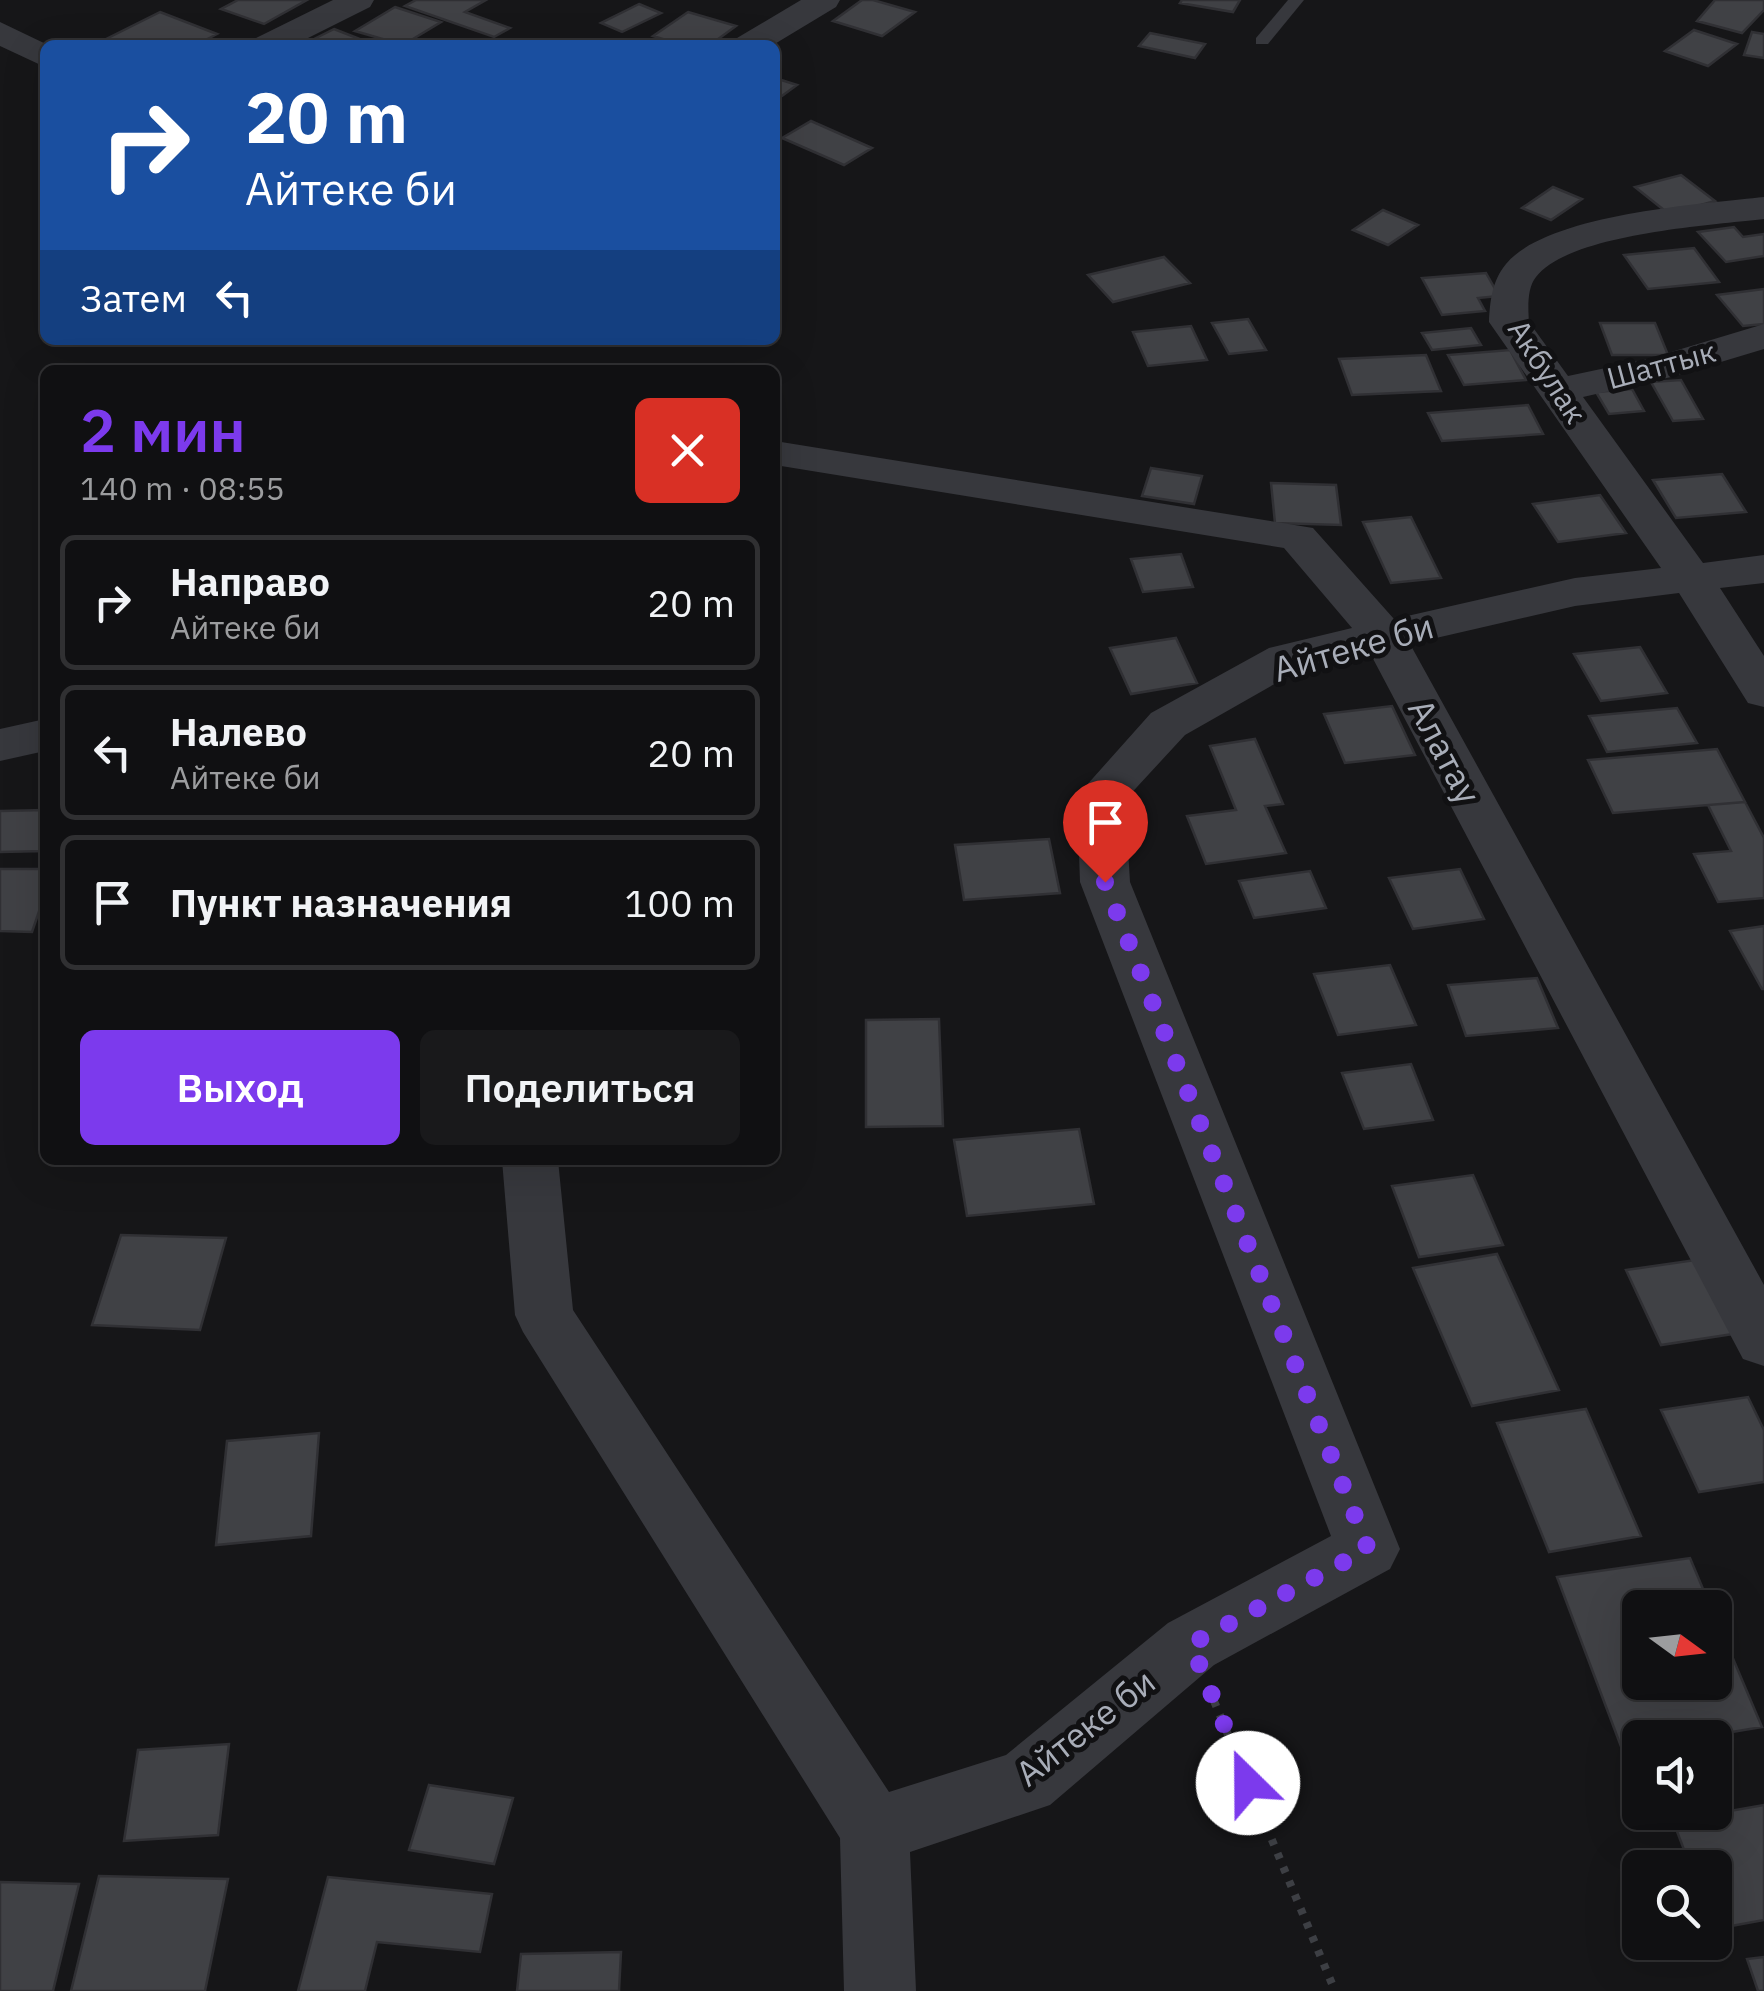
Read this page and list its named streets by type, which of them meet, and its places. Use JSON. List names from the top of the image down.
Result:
{
  "streets": {
    "street": [
      "Шаттык",
      "Акбулак",
      "Айтеке би",
      "Алатау"
    ]
  },
  "crossings": [
    ["Шаттык", "Акбулак"],
    ["Акбулак", "Айтеке би"],
    ["Айтеке би", "Алатау"]
  ],
  "north": "right",
  "page": {
    "turn": ["20 m", "Айтеке би"],
    "then": "Затем",
    "heading": ["2 мин", "140 m · 08:55"],
    "list": [
      {
        "name": "Направо",
        "note": "Айтеке би",
        "value": "20 m"
      },
      {
        "name": "Налево",
        "note": "Айтеке би",
        "value": "20 m"
      },
      {
        "name": "Пункт назначения",
        "value": "100 m"
      }
    ],
    "buttons": ["Выход", "Поделиться"]
  }
}
